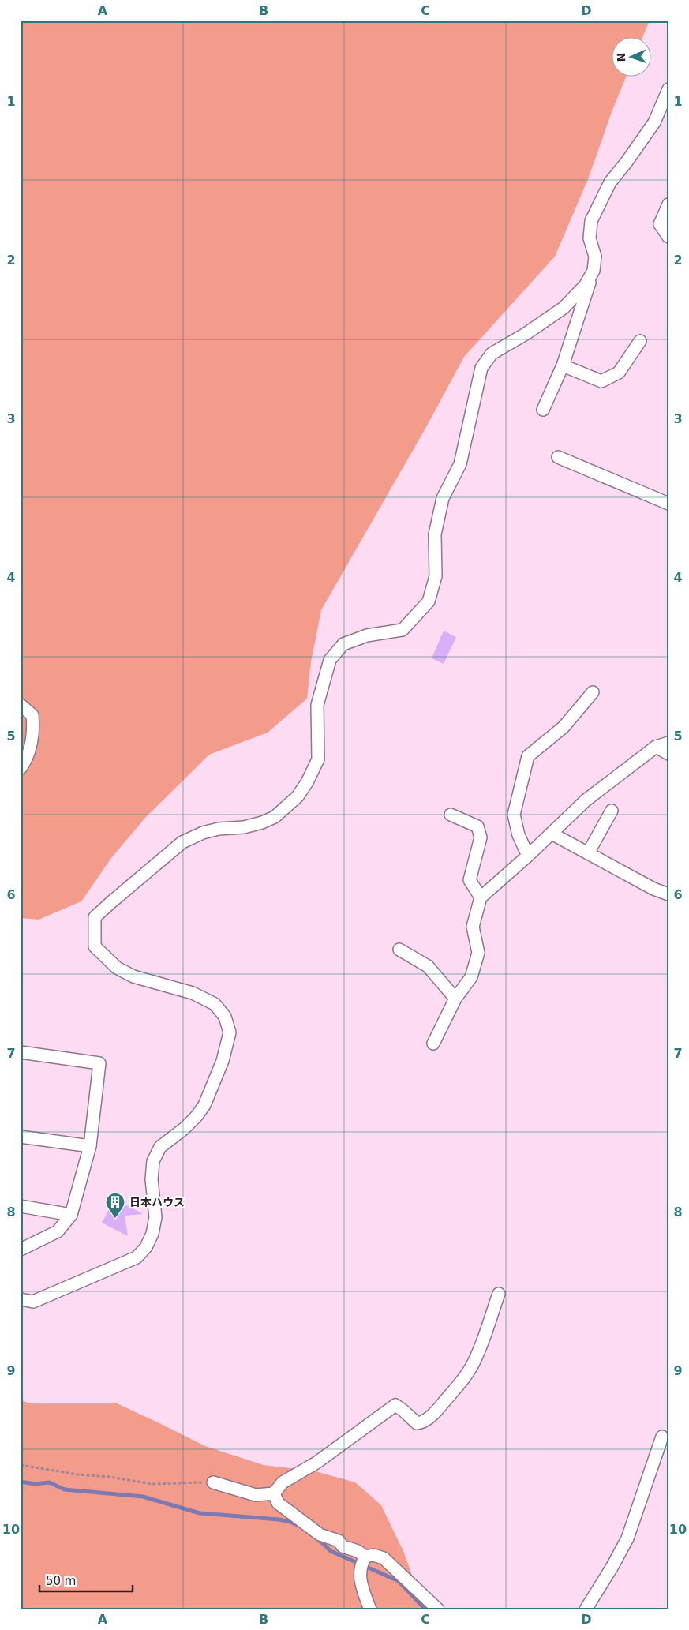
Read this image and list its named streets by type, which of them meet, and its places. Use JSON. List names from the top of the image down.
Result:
{
  "places": {
    "building": ["日本ハウス"]
  },
  "scale_bar": "50 m",
  "north": "left",
  "grid": {
    "columns": [
      "A",
      "B",
      "C",
      "D"
    ],
    "rows": [
      "1",
      "2",
      "3",
      "4",
      "5",
      "6",
      "7",
      "8",
      "9",
      "10"
    ]
  }
}
